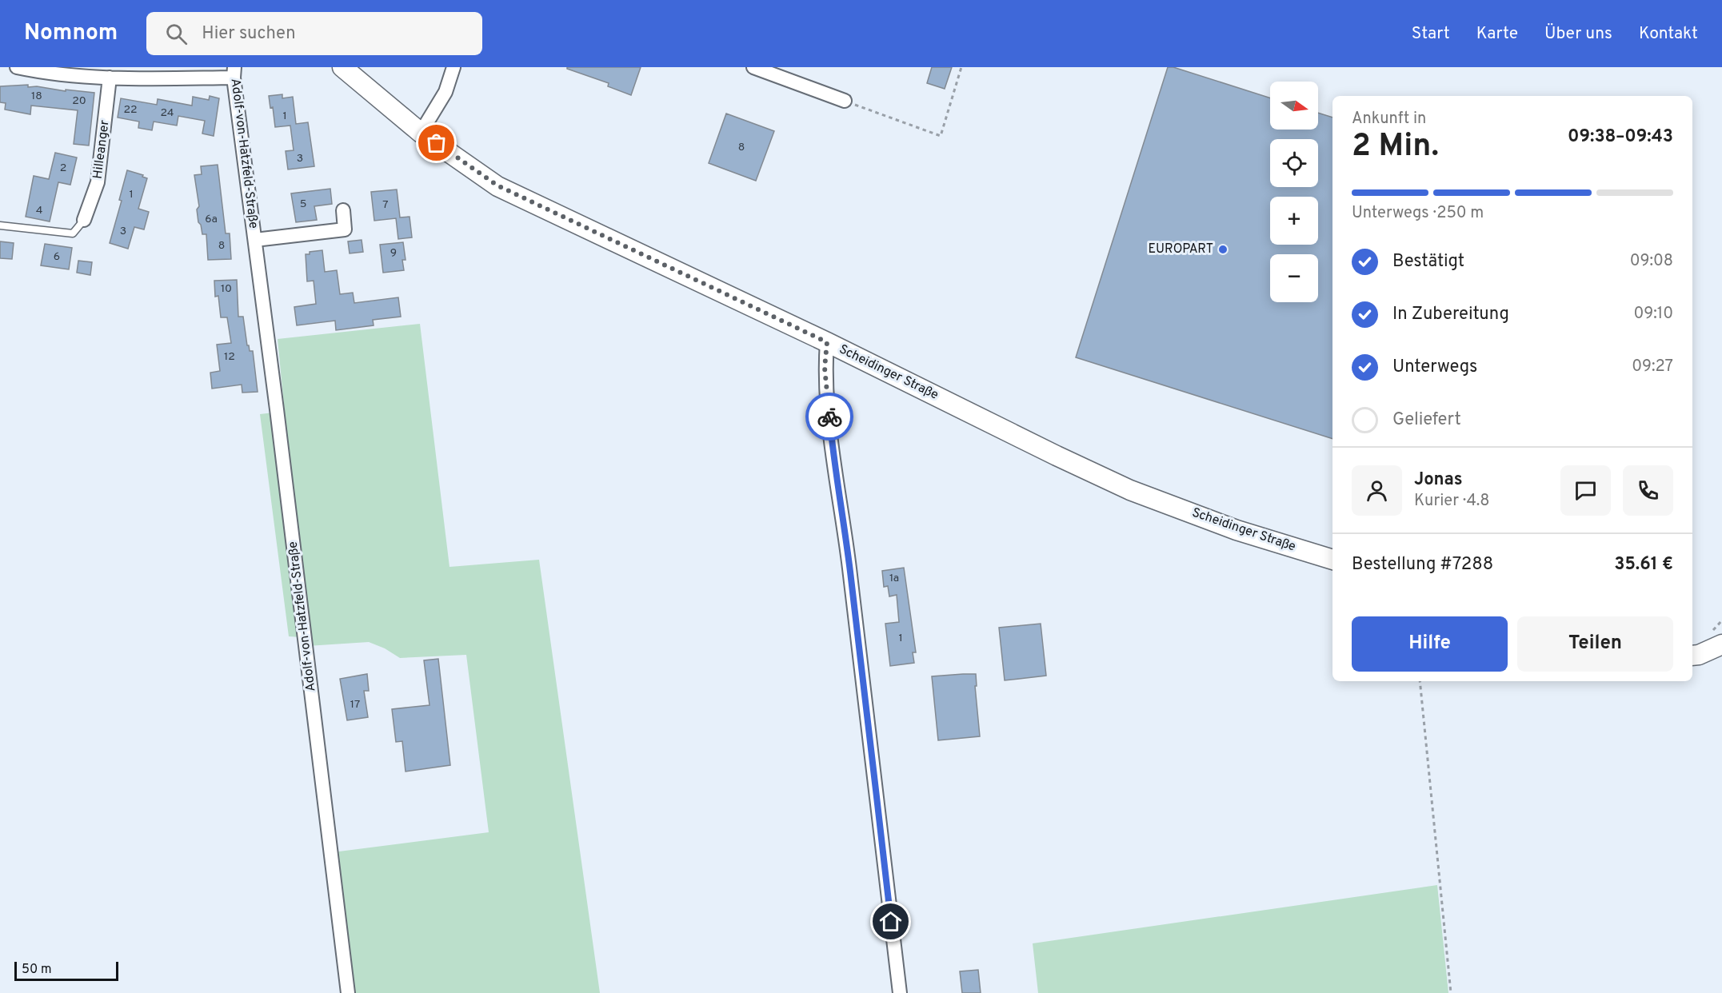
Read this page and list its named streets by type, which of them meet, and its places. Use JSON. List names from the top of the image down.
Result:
{
  "streets": {
    "main road": ["Scheidinger Straße"],
    "street": ["Hilleanger", "Adolf-von-Hatzfeld-Straße"]
  },
  "places": ["EUROPART"],
  "house_numbers": [
    "18",
    "20",
    "22",
    "24",
    "1",
    "8",
    "3",
    "2",
    "1",
    "5",
    "7",
    "4",
    "6a",
    "3",
    "8",
    "9",
    "6",
    "10",
    "12",
    "1a",
    "1",
    "17"
  ],
  "scale_bar": "50 m",
  "north": "right",
  "page": {
    "header": "Nomnom",
    "search": "Hier suchen",
    "nav": [
      "Start",
      "Karte",
      "Über uns",
      "Kontakt"
    ],
    "map_buttons": ["+", "−"],
    "heading": ["2 Min.", "Ankunft in", "09:38–09:43"],
    "panel": [
      "Jonas",
      "Kurier · 4.8",
      "Bestellung #7288",
      "35.61 €"
    ],
    "bar": "Unterwegs · 250 m",
    "list": [
      ["Bestätigt", "09:08"],
      ["In Zubereitung", "09:10"],
      ["Unterwegs", "09:27"],
      "Geliefert"
    ],
    "buttons": ["Hilfe", "Teilen"],
    "scale": "50 m"
  }
}
